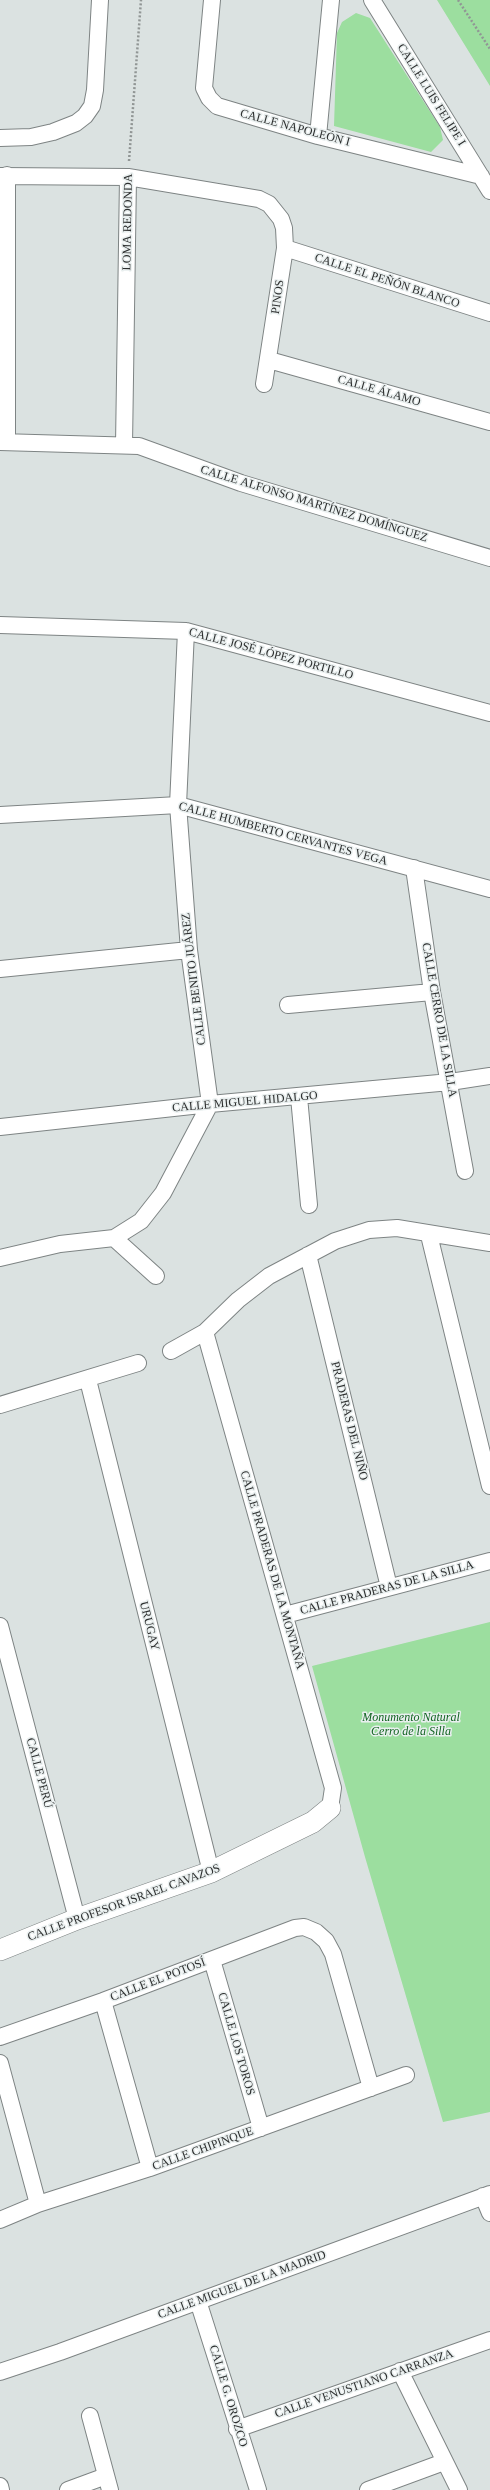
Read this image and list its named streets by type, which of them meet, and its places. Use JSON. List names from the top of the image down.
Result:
{
  "streets": {
    "street": [
      "CALLE LUIS FELIPE I",
      "CALLE NAPOLEÓN I",
      "LOMA REDONDA",
      "CALLE EL PEÑÓN BLANCO",
      "PINOS",
      "CALLE ÁLAMO",
      "CALLE ALFONSO MARTÍNEZ DOMÍNGUEZ",
      "CALLE JOSÉ LÓPEZ PORTILLO",
      "CALLE HUMBERTO CERVANTES VEGA",
      "CALLE BENITO JUÁREZ",
      "CALLE CERRO DE LA SILLA",
      "CALLE MIGUEL HIDALGO",
      "PRADERAS DEL NIÑO",
      "CALLE PRADERAS DE LA MONTAÑA",
      "CALLE PRADERAS DE LA SILLA",
      "URUGAY",
      "CALLE PERÚ",
      "CALLE PROFESOR ISRAEL CAVAZOS",
      "CALLE EL POTOSÍ",
      "CALLE LOS TOROS",
      "CALLE CHIPINQUE",
      "CALLE MIGUEL DE LA MADRID",
      "CALLE VENUSTIANO CARRANZA",
      "CALLE G. OROZCO"
    ]
  },
  "crossings": [
    ["CALLE LUIS FELIPE I", "CALLE NAPOLEÓN I"],
    ["LOMA REDONDA", "PINOS"],
    ["LOMA REDONDA", "CALLE ALFONSO MARTÍNEZ DOMÍNGUEZ"],
    ["CALLE EL PEÑÓN BLANCO", "PINOS"],
    ["PINOS", "CALLE ÁLAMO"],
    ["CALLE JOSÉ LÓPEZ PORTILLO", "CALLE BENITO JUÁREZ"],
    ["CALLE HUMBERTO CERVANTES VEGA", "CALLE BENITO JUÁREZ"],
    ["CALLE HUMBERTO CERVANTES VEGA", "CALLE CERRO DE LA SILLA"],
    ["CALLE BENITO JUÁREZ", "CALLE MIGUEL HIDALGO"],
    ["CALLE CERRO DE LA SILLA", "CALLE MIGUEL HIDALGO"],
    ["PRADERAS DEL NIÑO", "CALLE PRADERAS DE LA SILLA"],
    ["CALLE PRADERAS DE LA MONTAÑA", "CALLE PRADERAS DE LA SILLA"],
    ["CALLE PRADERAS DE LA MONTAÑA", "CALLE PROFESOR ISRAEL CAVAZOS"],
    ["URUGAY", "CALLE PROFESOR ISRAEL CAVAZOS"],
    ["CALLE PERÚ", "CALLE PROFESOR ISRAEL CAVAZOS"],
    ["CALLE EL POTOSÍ", "CALLE LOS TOROS"],
    ["CALLE EL POTOSÍ", "CALLE CHIPINQUE"],
    ["CALLE LOS TOROS", "CALLE CHIPINQUE"],
    ["CALLE MIGUEL DE LA MADRID", "CALLE G. OROZCO"],
    ["CALLE VENUSTIANO CARRANZA", "CALLE G. OROZCO"]
  ],
  "parks": ["Monumento Natural Cerro de la Silla"]
}
